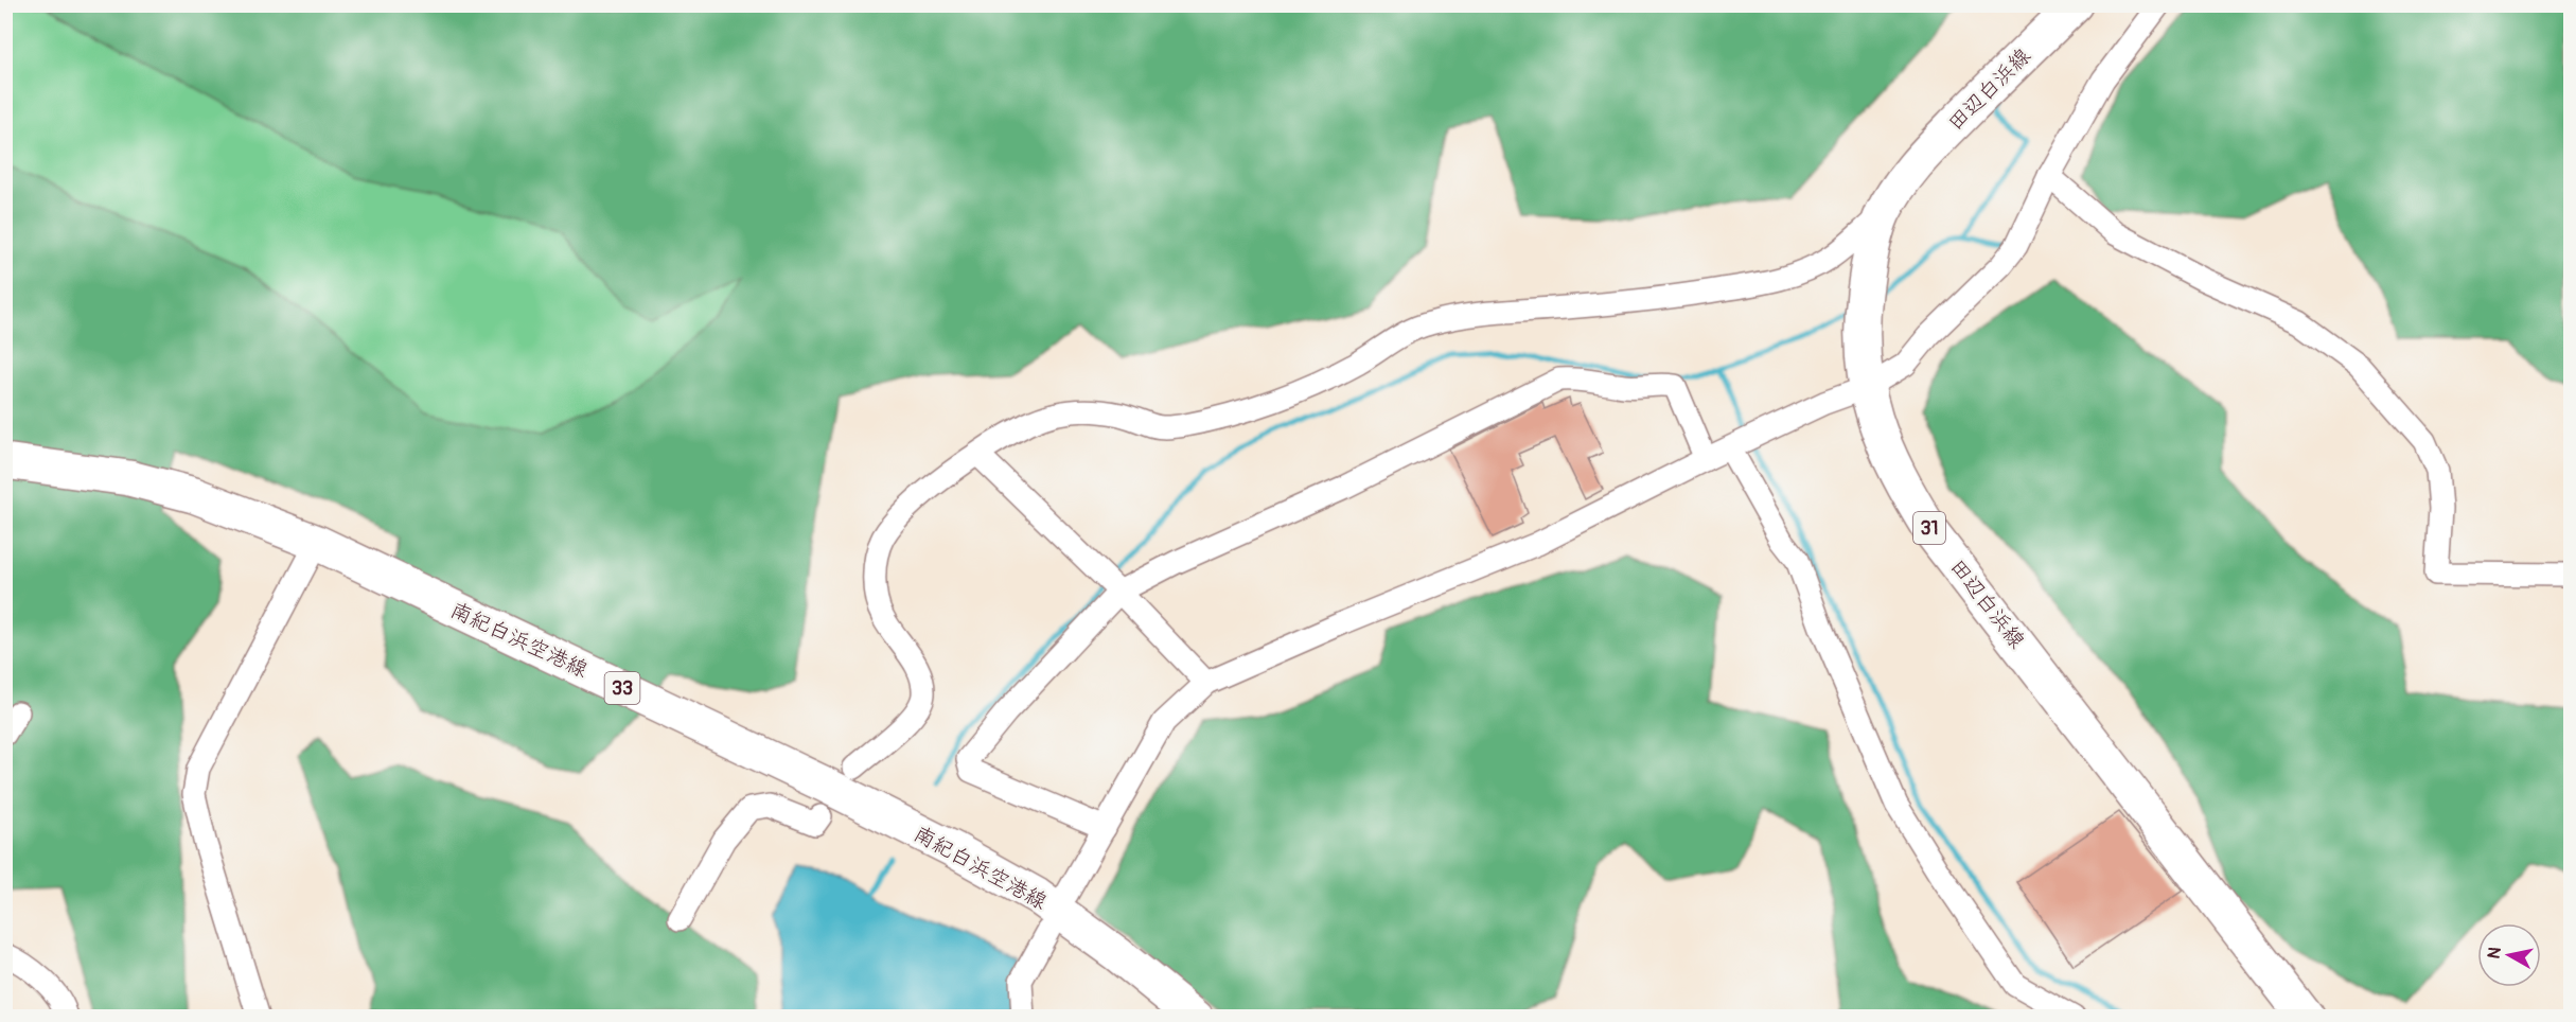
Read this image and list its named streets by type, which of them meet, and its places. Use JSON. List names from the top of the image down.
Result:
{
  "streets": {
    "main road": [
      "田辺白浜線",
      "31",
      "南紀白浜空港線",
      "33"
    ]
  },
  "north": "left"
}
